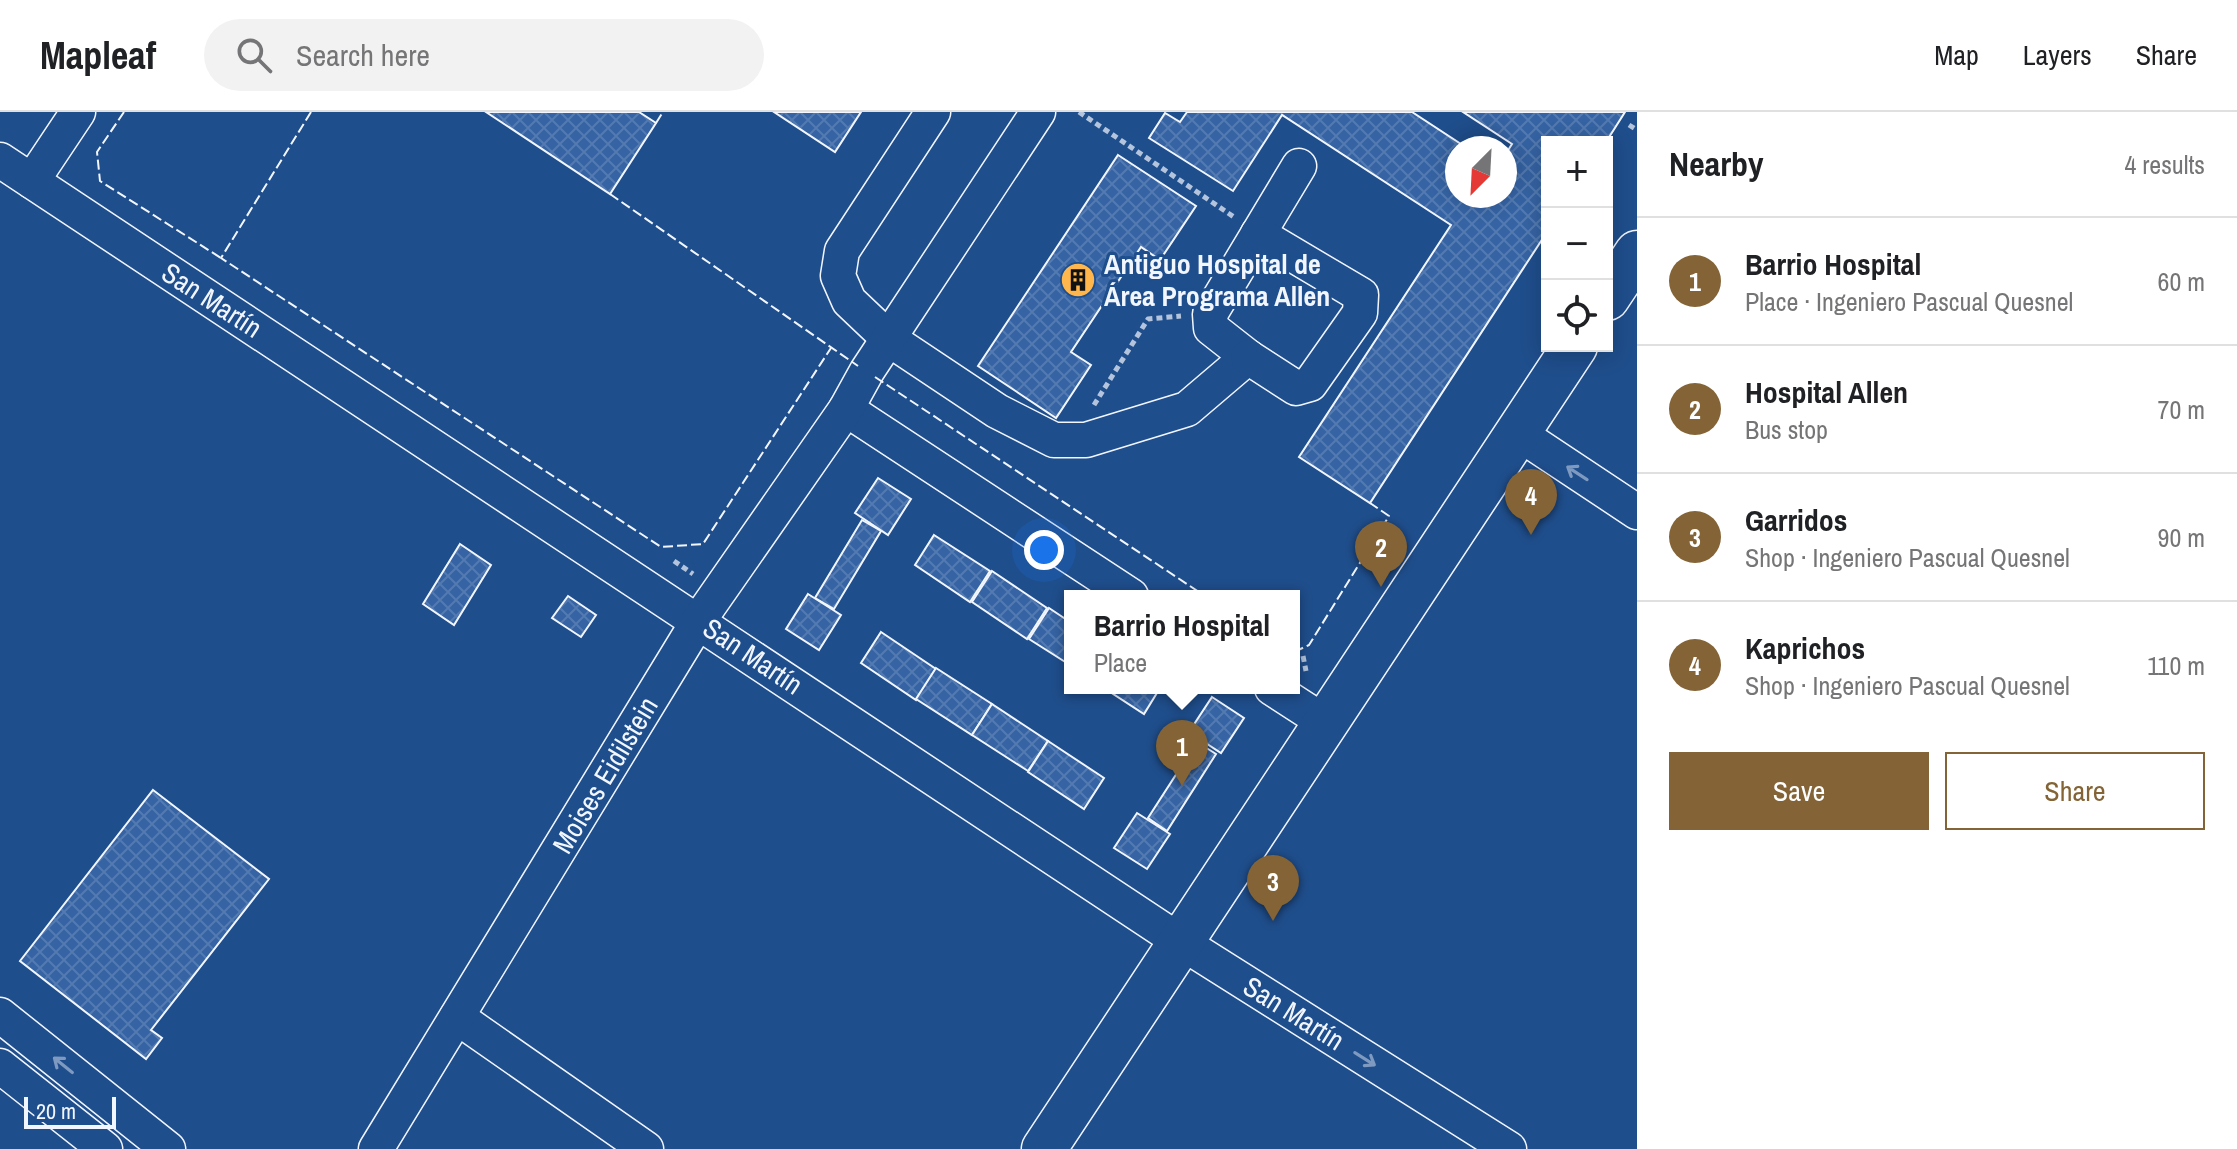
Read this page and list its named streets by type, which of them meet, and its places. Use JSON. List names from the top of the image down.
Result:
{
  "streets": {
    "street": ["San Martín", "Moises Eidilstein"]
  },
  "crossings": [
    ["San Martín", "Moises Eidilstein"]
  ],
  "places": {
    "building": ["Antiguo Hospital de Área Programa Allen"]
  },
  "scale_bar": "20 m",
  "north": "bottom left",
  "page": {
    "header": "Mapleaf",
    "search": "Search here",
    "nav": ["Map", "Layers", "Share"],
    "heading": ["Nearby", "4 results"],
    "map_buttons": ["+", "−"],
    "list": [
      {
        "mark": "1",
        "name": "Barrio Hospital",
        "note": "Place · Ingeniero Pascual Quesnel",
        "value": "60 m"
      },
      {
        "mark": "2",
        "name": "Hospital Allen",
        "note": "Bus stop",
        "value": "70 m"
      },
      {
        "mark": "3",
        "name": "Garridos",
        "note": "Shop · Ingeniero Pascual Quesnel",
        "value": "90 m"
      },
      {
        "mark": "4",
        "name": "Kaprichos",
        "note": "Shop · Ingeniero Pascual Quesnel",
        "value": "110 m"
      }
    ],
    "pins": [
      "4",
      "2",
      "1",
      "3"
    ],
    "popup": ["Barrio Hospital", "Place"],
    "buttons": ["Save", "Share"],
    "scale": "20 m"
  }
}
